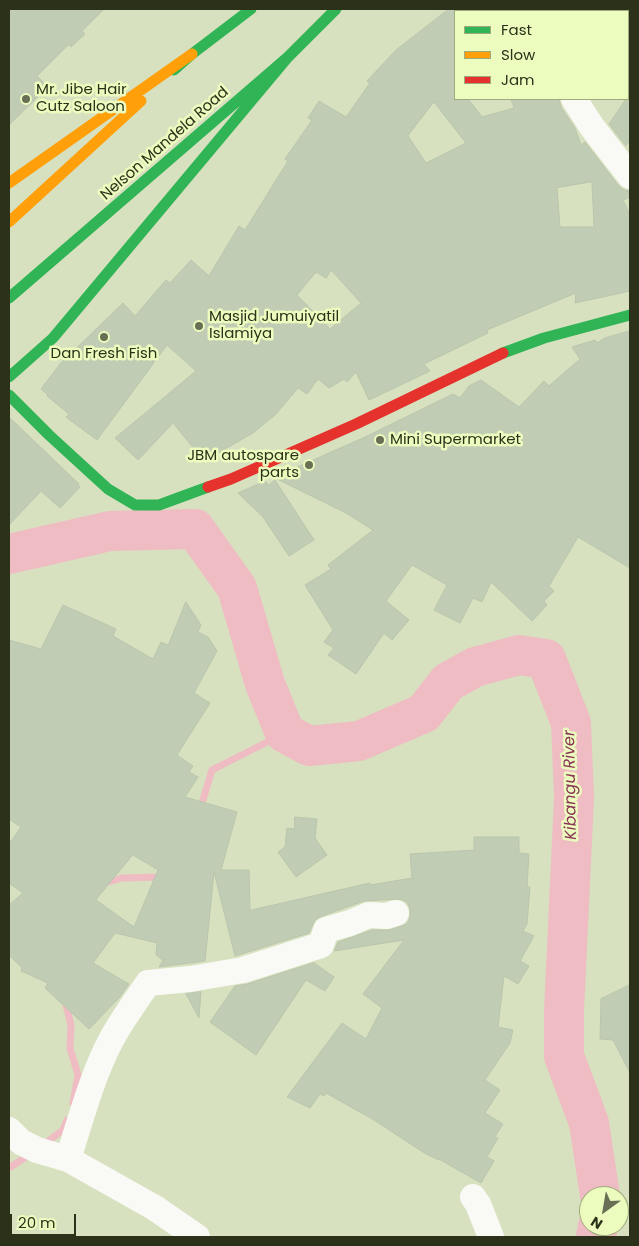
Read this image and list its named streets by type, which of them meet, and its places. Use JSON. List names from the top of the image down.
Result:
{
  "streets": {
    "main road": ["Nelson Mandela Road"]
  },
  "water": ["Kibangu River"],
  "places": [
    "Mr. Jibe Hair Cutz Saloon",
    "Masjid Jumuiyatil Islamiya",
    "Dan Fresh Fish",
    "Mini Supermarket",
    "JBM autospare parts"
  ],
  "legend": ["Fast", "Slow", "Jam"],
  "scale_bar": "20 m",
  "north": "bottom left"
}
